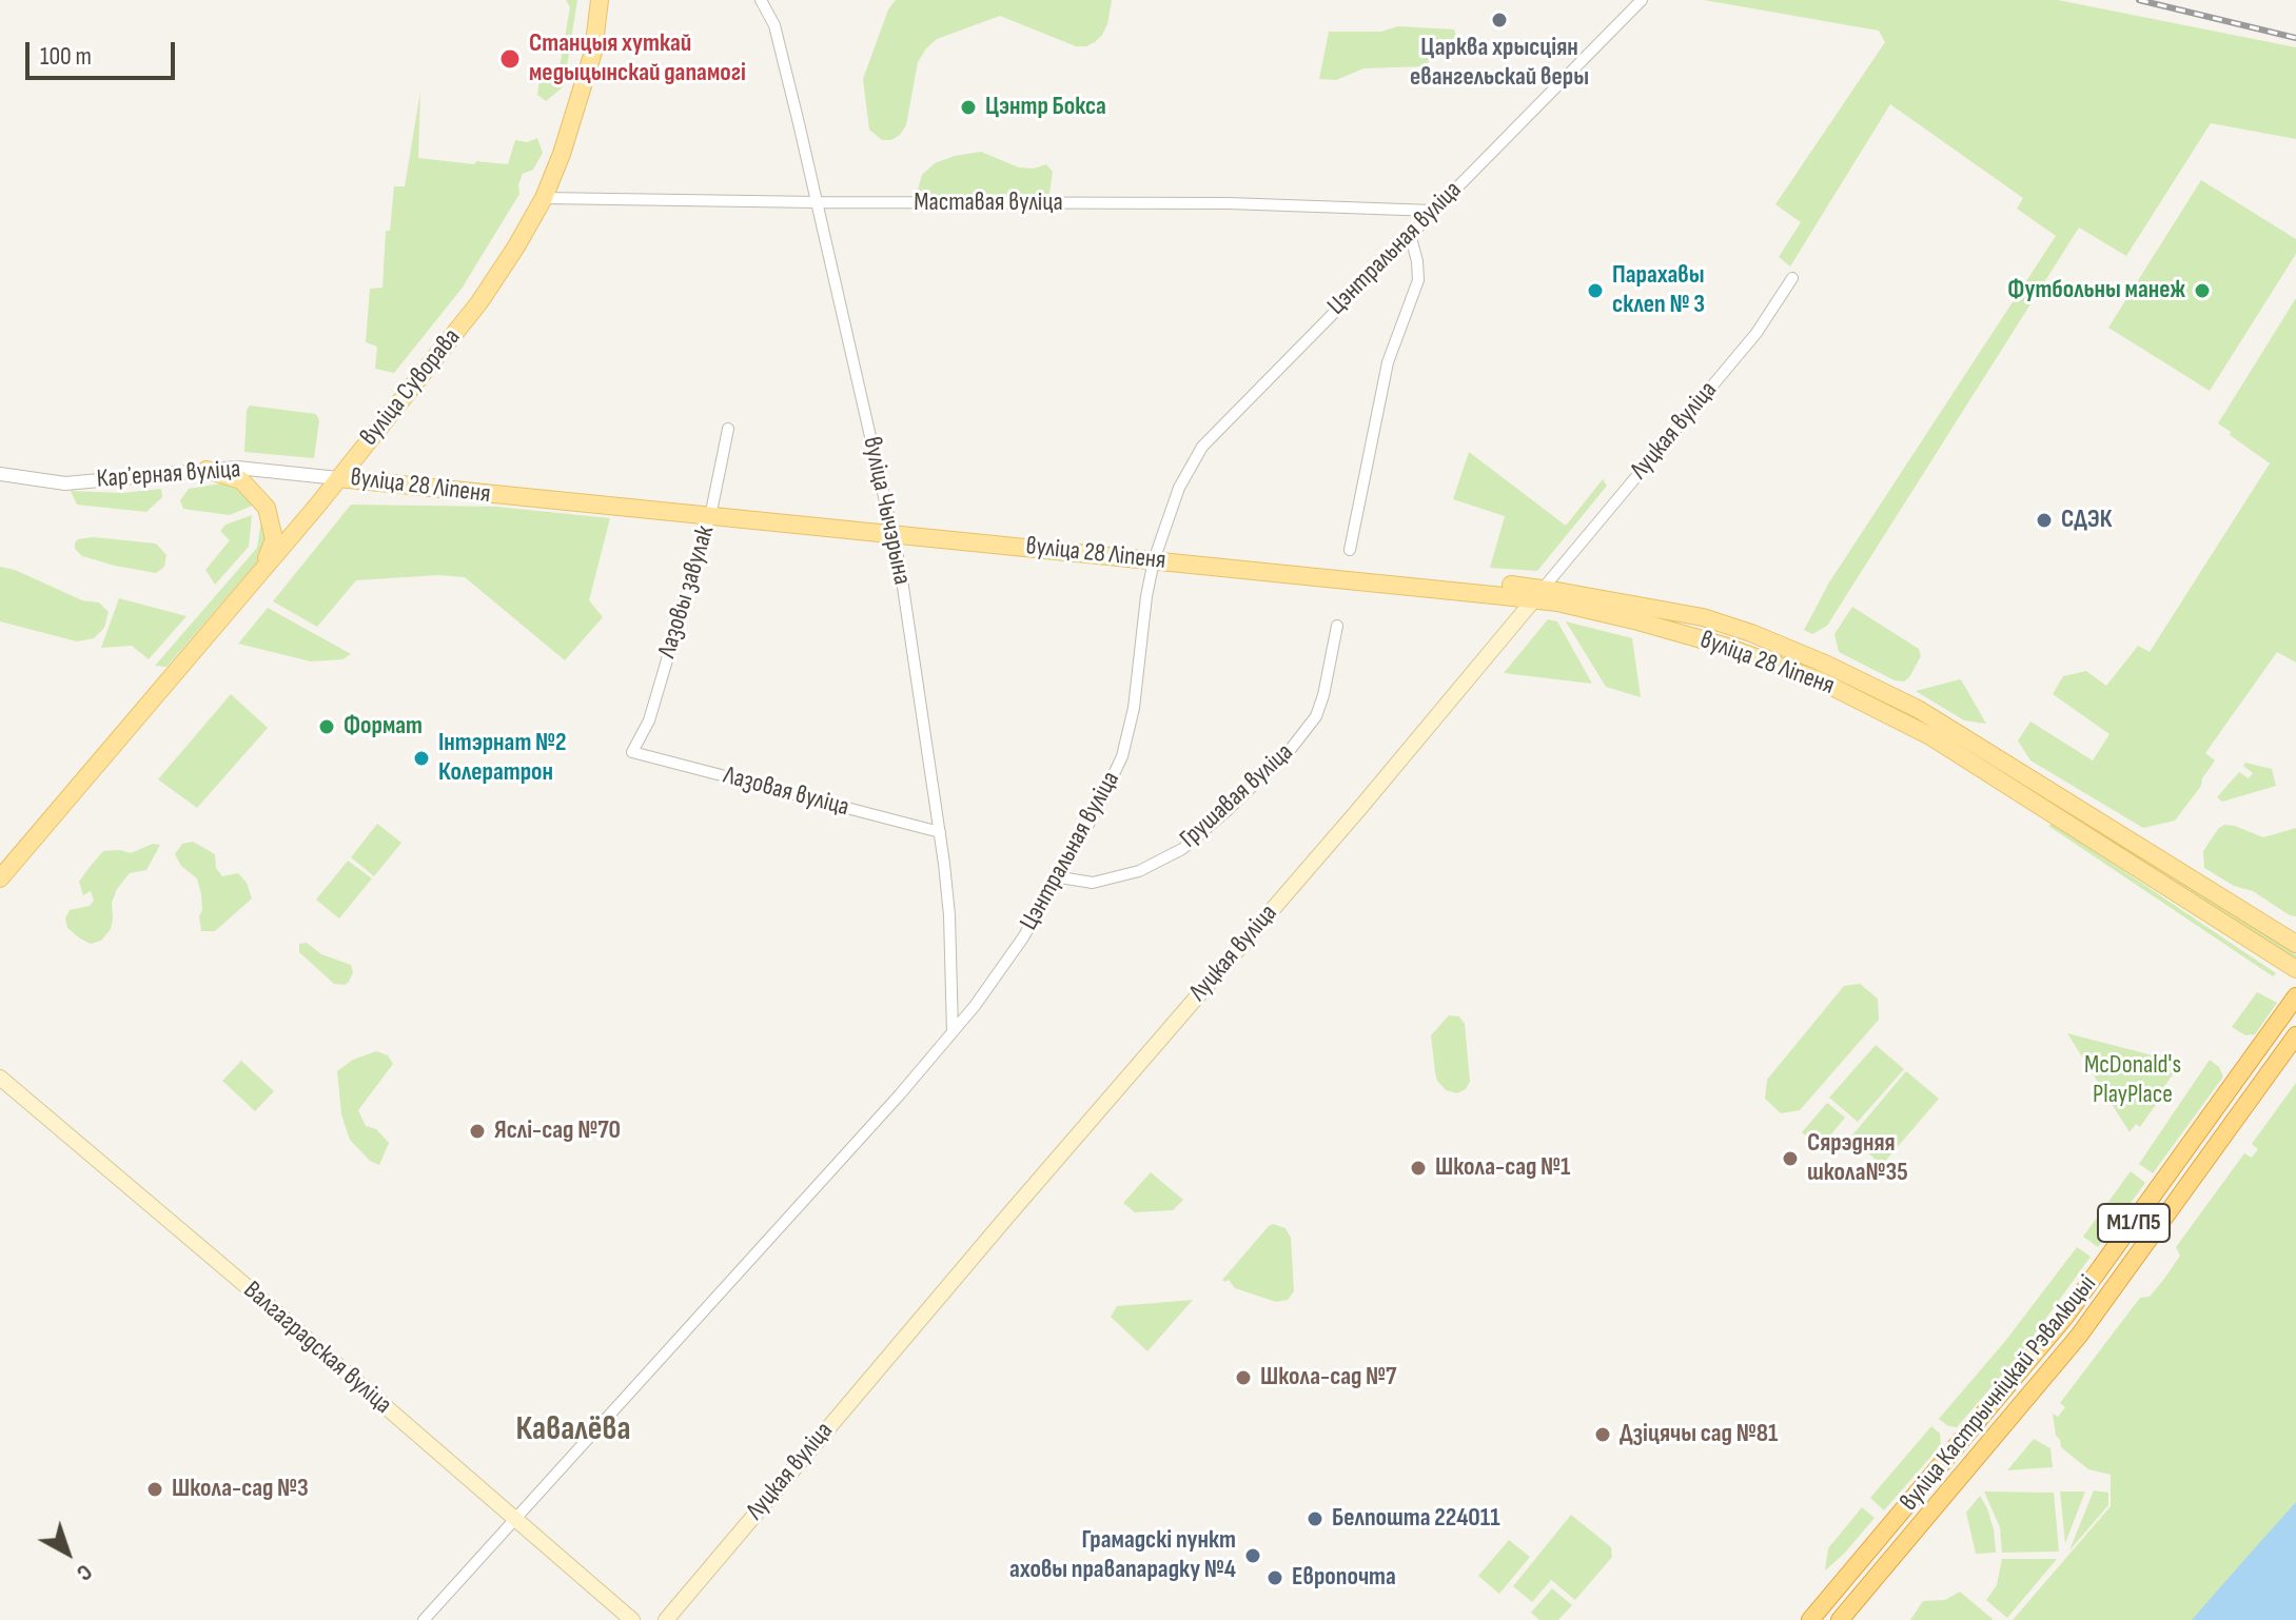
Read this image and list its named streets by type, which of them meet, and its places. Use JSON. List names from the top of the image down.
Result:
{
  "streets": {
    "highway": ["М1/П5", "вуліца Кастрычніцкай Рэвалюцыі"],
    "main road": [
      "вуліца Суворава",
      "Луцкая вуліца",
      "вуліца 28 Ліпеня",
      "Валгаградская вуліца"
    ],
    "street": [
      "Маставая вуліца",
      "Цэнтральная вуліца",
      "Карʼерная вуліца",
      "вуліца Чычэрына",
      "Лазовы завулак",
      "Лазовая вуліца",
      "Грушавая вуліца"
    ]
  },
  "crossings": [
    ["Маставая вуліца", "Цэнтральная вуліца"],
    ["Маставая вуліца", "вуліца Суворава"],
    ["Маставая вуліца", "вуліца Чычэрына"],
    ["Цэнтральная вуліца", "вуліца 28 Ліпеня"],
    ["Цэнтральная вуліца", "вуліца Чычэрына"],
    ["Цэнтральная вуліца", "Грушавая вуліца"],
    ["Цэнтральная вуліца", "Валгаградская вуліца"],
    ["вуліца Суворава", "Карʼерная вуліца"],
    ["вуліца Суворава", "вуліца 28 Ліпеня"],
    ["Луцкая вуліца", "вуліца 28 Ліпеня"],
    ["Карʼерная вуліца", "вуліца 28 Ліпеня"],
    ["вуліца 28 Ліпеня", "вуліца Чычэрына"],
    ["вуліца 28 Ліпеня", "Лазовы завулак"],
    ["вуліца Чычэрына", "Лазовая вуліца"],
    ["Лазовы завулак", "Лазовая вуліца"]
  ],
  "districts": ["Кавалёва"],
  "parks": ["McDonald's PlayPlace"],
  "places": [
    "Царква хрысціян евангельскай веры",
    "Станцыя хуткай медыцынскай дапамогі",
    "Цэнтр Бокса",
    "Парахавы склеп № 3",
    "Футбольны манеж",
    "СДЭК",
    "Формат",
    "Інтэрнат №2 Колератрон",
    "Яслі-сад №70",
    "Сярэдняя школа№35",
    "Школа-сад №1",
    "Школа-сад №7",
    "Дзіцячы сад №81",
    "Школа-сад №3",
    "Белпошта 224011",
    "Грамадскі пункт аховы правапарадку №4",
    "Европочта"
  ],
  "scale_bar": "100 m",
  "north": "bottom right"
}
